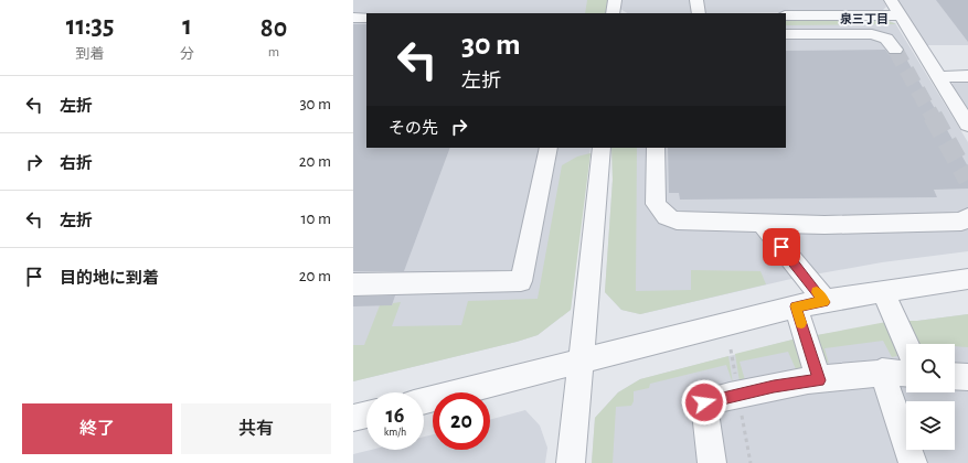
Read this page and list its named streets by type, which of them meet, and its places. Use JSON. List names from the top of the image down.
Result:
{
  "districts": ["泉三丁目"],
  "page": {
    "eta": [
      "11:35",
      "到着",
      "1",
      "分",
      "80",
      "m"
    ],
    "turn": ["30 m", "左折"],
    "list": [
      {
        "name": "左折",
        "value": "30 m"
      },
      {
        "name": "右折",
        "value": "20 m"
      },
      {
        "name": "左折",
        "value": "10 m"
      },
      {
        "name": "目的地に到着",
        "value": "20 m"
      }
    ],
    "then": "その先",
    "speed": "16 km/h",
    "limit": "20",
    "buttons": ["終了", "共有"]
  }
}
